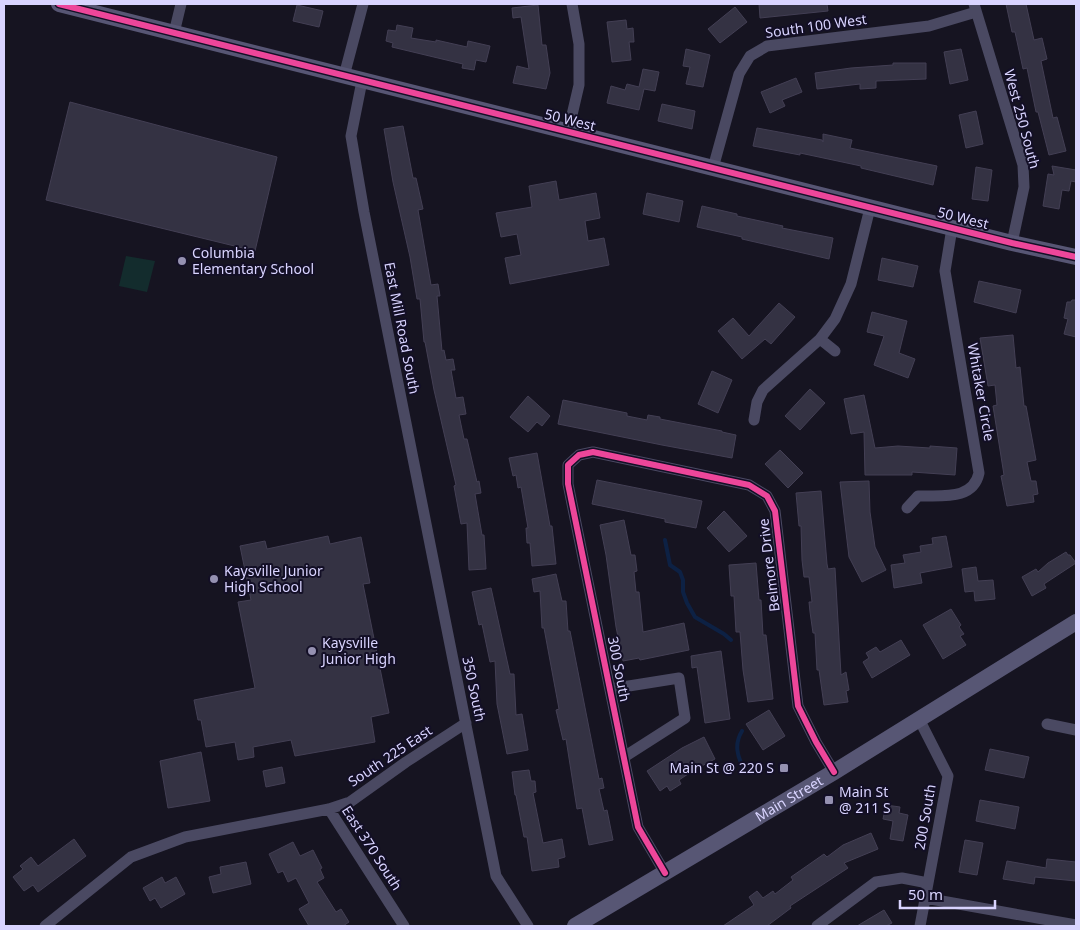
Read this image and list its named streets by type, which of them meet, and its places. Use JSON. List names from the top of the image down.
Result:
{
  "streets": {
    "street": [
      "South 100 West",
      "West 250 South",
      "50 West",
      "East Mill Road South",
      "Whitaker Circle",
      "Belmore Drive",
      "300 South",
      "350 South",
      "South 225 East",
      "Main Street",
      "200 South",
      "East 370 South"
    ]
  },
  "crossings": [
    ["South 100 West", "West 250 South"],
    ["South 100 West", "50 West"],
    ["West 250 South", "50 West"],
    ["50 West", "East Mill Road South"],
    ["50 West", "Whitaker Circle"],
    ["East Mill Road South", "350 South"],
    ["Belmore Drive", "300 South"],
    ["Belmore Drive", "Main Street"],
    ["300 South", "Main Street"],
    ["350 South", "South 225 East"],
    ["South 225 East", "East 370 South"],
    ["Main Street", "200 South"]
  ],
  "places": {
    "other": ["Columbia Elementary School", "Kaysville Junior High School", "Kaysville Junior High"],
    "transit": ["Main St @ 220 S", "Main St @ 211 S"]
  },
  "scale_bar": "50 m"
}
